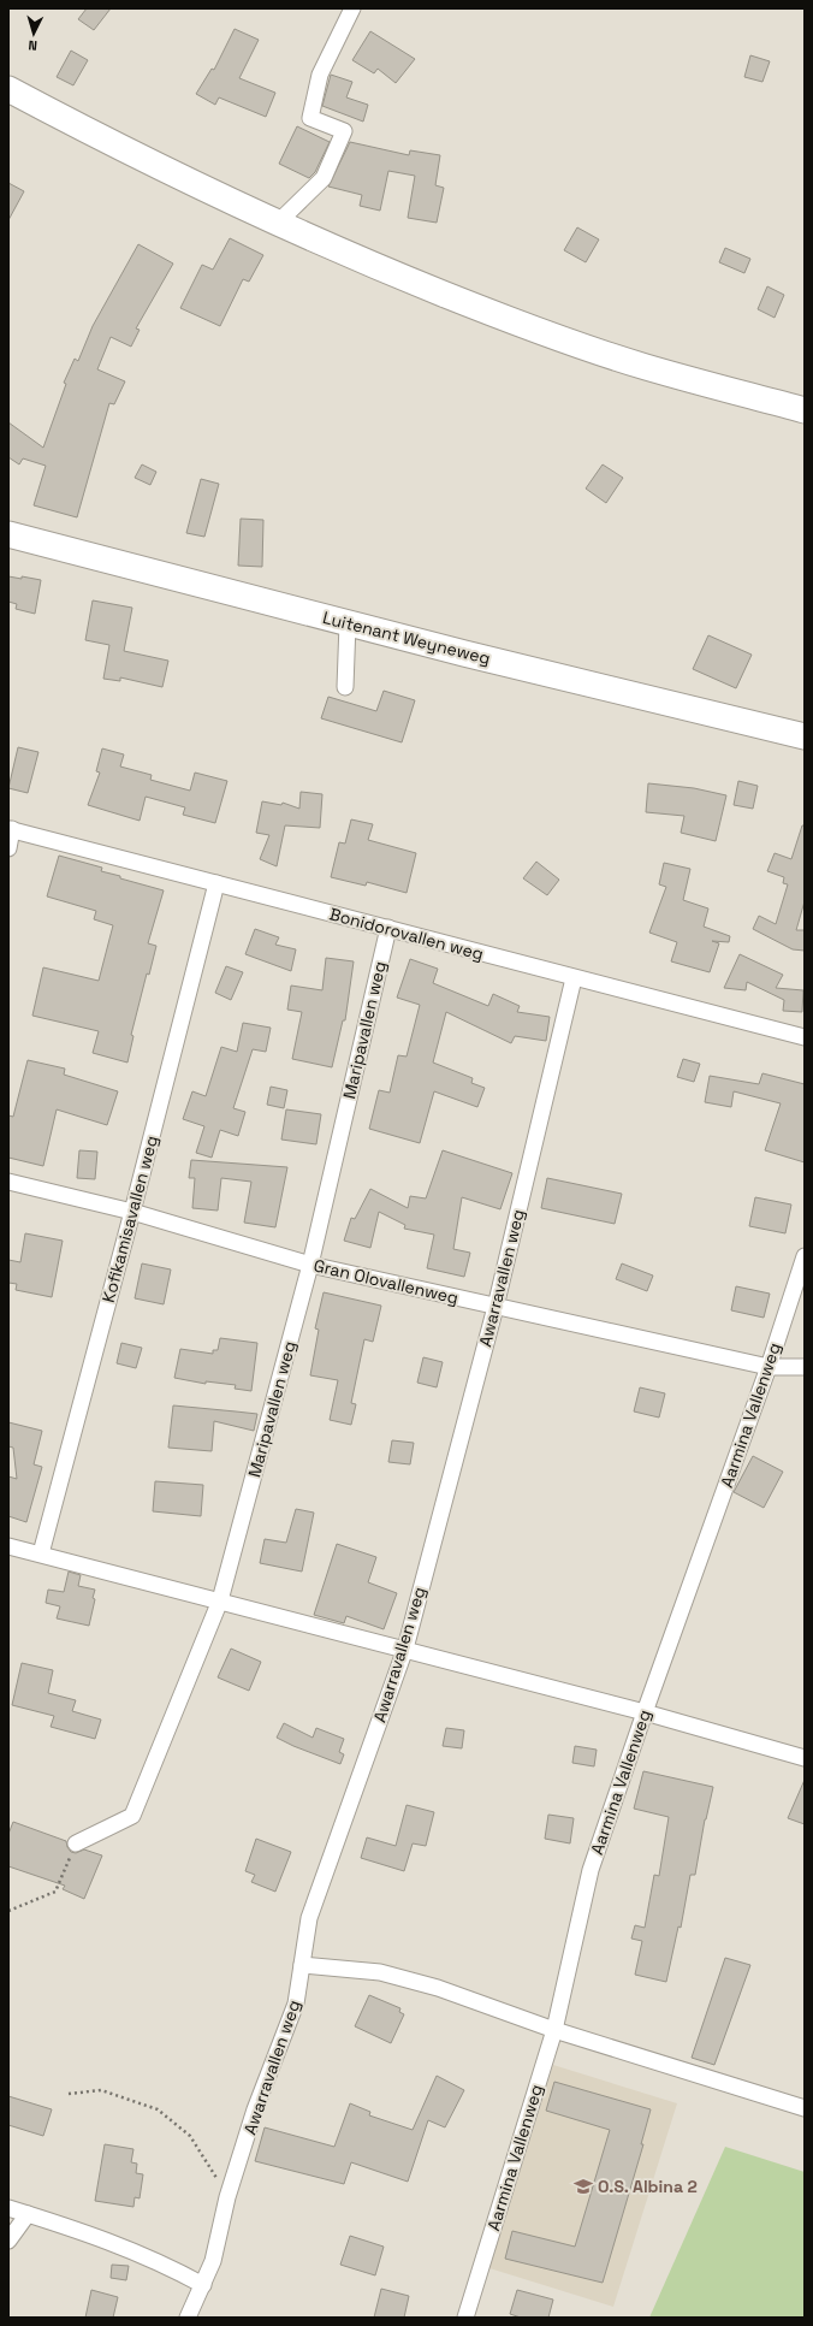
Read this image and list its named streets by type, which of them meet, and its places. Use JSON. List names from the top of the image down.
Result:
{
  "streets": {
    "main road": ["Luitenant Weyneweg"],
    "street": [
      "Bonidorovallen weg",
      "Maripavallen weg",
      "Kofikamisavallen weg",
      "Awarravallen weg",
      "Gran Olovallenweg",
      "Aarmina Vallenweg"
    ]
  },
  "crossings": [
    ["Bonidorovallen weg", "Maripavallen weg"],
    ["Bonidorovallen weg", "Kofikamisavallen weg"],
    ["Bonidorovallen weg", "Awarravallen weg"],
    ["Maripavallen weg", "Gran Olovallenweg"],
    ["Kofikamisavallen weg", "Gran Olovallenweg"],
    ["Awarravallen weg", "Gran Olovallenweg"],
    ["Gran Olovallenweg", "Aarmina Vallenweg"]
  ],
  "places": {
    "school or university": ["O.S. Albina 2"]
  },
  "north": "bottom"
}
